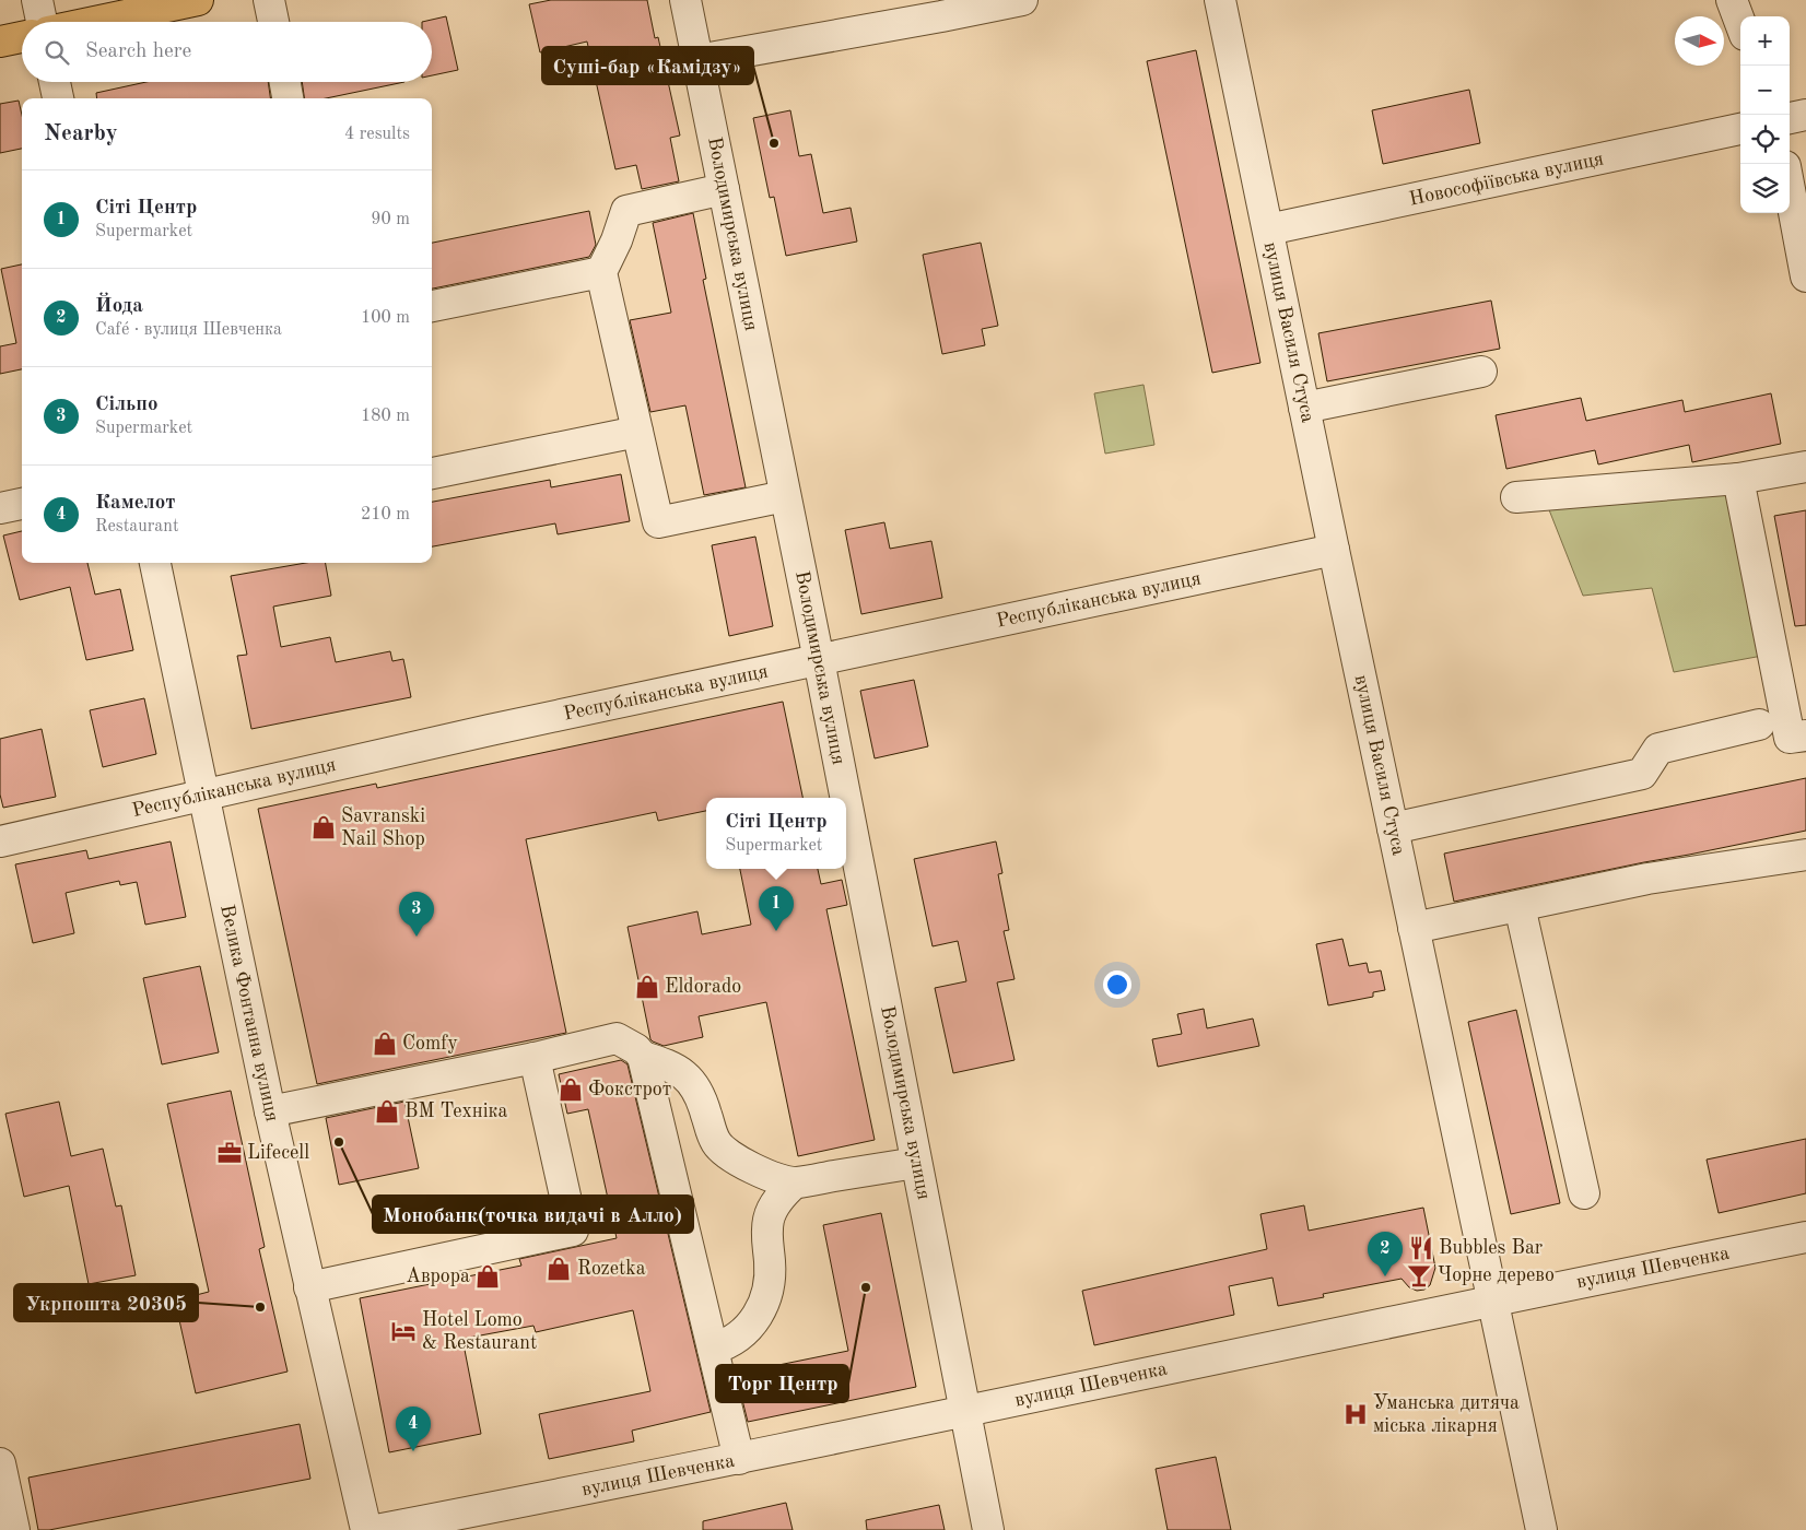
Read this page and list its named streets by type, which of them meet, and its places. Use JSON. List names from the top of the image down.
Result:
{
  "streets": {
    "street": [
      "Новософіївська вулиця",
      "Володимирська вулиця",
      "вулиця Василя Стуса",
      "Республіканська вулиця",
      "Велика Фонтанна вулиця",
      "вулиця Шевченка"
    ]
  },
  "crossings": [
    ["Новософіївська вулиця", "вулиця Василя Стуса"],
    ["Володимирська вулиця", "Республіканська вулиця"],
    ["Володимирська вулиця", "вулиця Шевченка"],
    ["вулиця Василя Стуса", "Республіканська вулиця"],
    ["вулиця Василя Стуса", "вулиця Шевченка"],
    ["Республіканська вулиця", "Велика Фонтанна вулиця"]
  ],
  "places": {
    "other": [
      "Суші-бар «Камідзу»",
      "Монобанк(точка видачі в Алло)",
      "Торг Центр",
      "Укрпошта 20305"
    ],
    "shop": [
      "Savranski Nail Shop",
      "Eldorado",
      "Comfy",
      "Фокстрот",
      "ВМ Техніка",
      "Rozetka",
      "Аврора"
    ],
    "office": ["Lifecell"],
    "restaurant": ["Bubbles Bar"],
    "bar": ["Чорне дерево"],
    "hotel": ["Hotel Lomo & Restaurant"],
    "hospital": ["Уманська дитяча міська лікарня"]
  },
  "north": "right",
  "page": {
    "map_buttons": ["+", "−"],
    "search": "Search here",
    "heading": ["Nearby", "4 results"],
    "list": [
      {
        "mark": "1",
        "name": "Сіті Центр",
        "note": "Supermarket",
        "value": "90 m"
      },
      {
        "mark": "2",
        "name": "Йода",
        "note": "Café · вулиця Шевченка",
        "value": "100 m"
      },
      {
        "mark": "3",
        "name": "Сільпо",
        "note": "Supermarket",
        "value": "180 m"
      },
      {
        "mark": "4",
        "name": "Камелот",
        "note": "Restaurant",
        "value": "210 m"
      }
    ],
    "popup": ["Сіті Центр", "Supermarket"],
    "pins": [
      "1",
      "3",
      "2",
      "4"
    ]
  }
}
